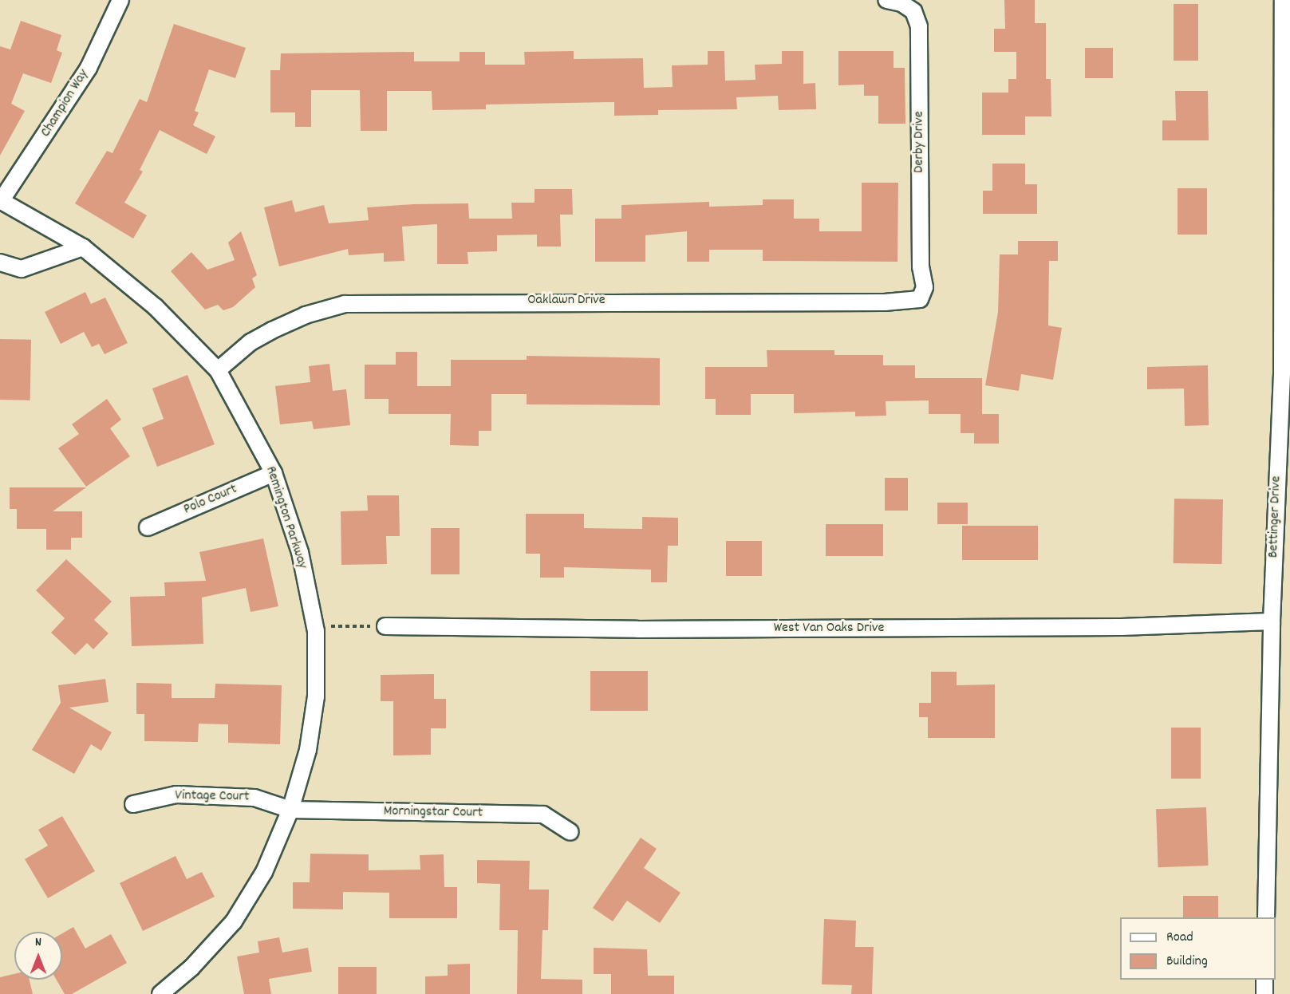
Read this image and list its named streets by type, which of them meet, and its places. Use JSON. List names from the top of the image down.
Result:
{
  "streets": {
    "street": [
      "Champion Way",
      "Derby Drive",
      "Oaklawn Drive",
      "Polo Court",
      "Bettinger Drive",
      "Remington Parkway",
      "West Van Oaks Drive",
      "Vintage Court",
      "Morningstar Court"
    ]
  },
  "crossings": [
    ["Champion Way", "Remington Parkway"],
    ["Derby Drive", "Oaklawn Drive"],
    ["Oaklawn Drive", "Remington Parkway"],
    ["Polo Court", "Remington Parkway"],
    ["Bettinger Drive", "West Van Oaks Drive"],
    ["Remington Parkway", "Vintage Court"],
    ["Remington Parkway", "Morningstar Court"],
    ["Vintage Court", "Morningstar Court"]
  ],
  "legend": ["Road", "Building"],
  "north": "top"
}
